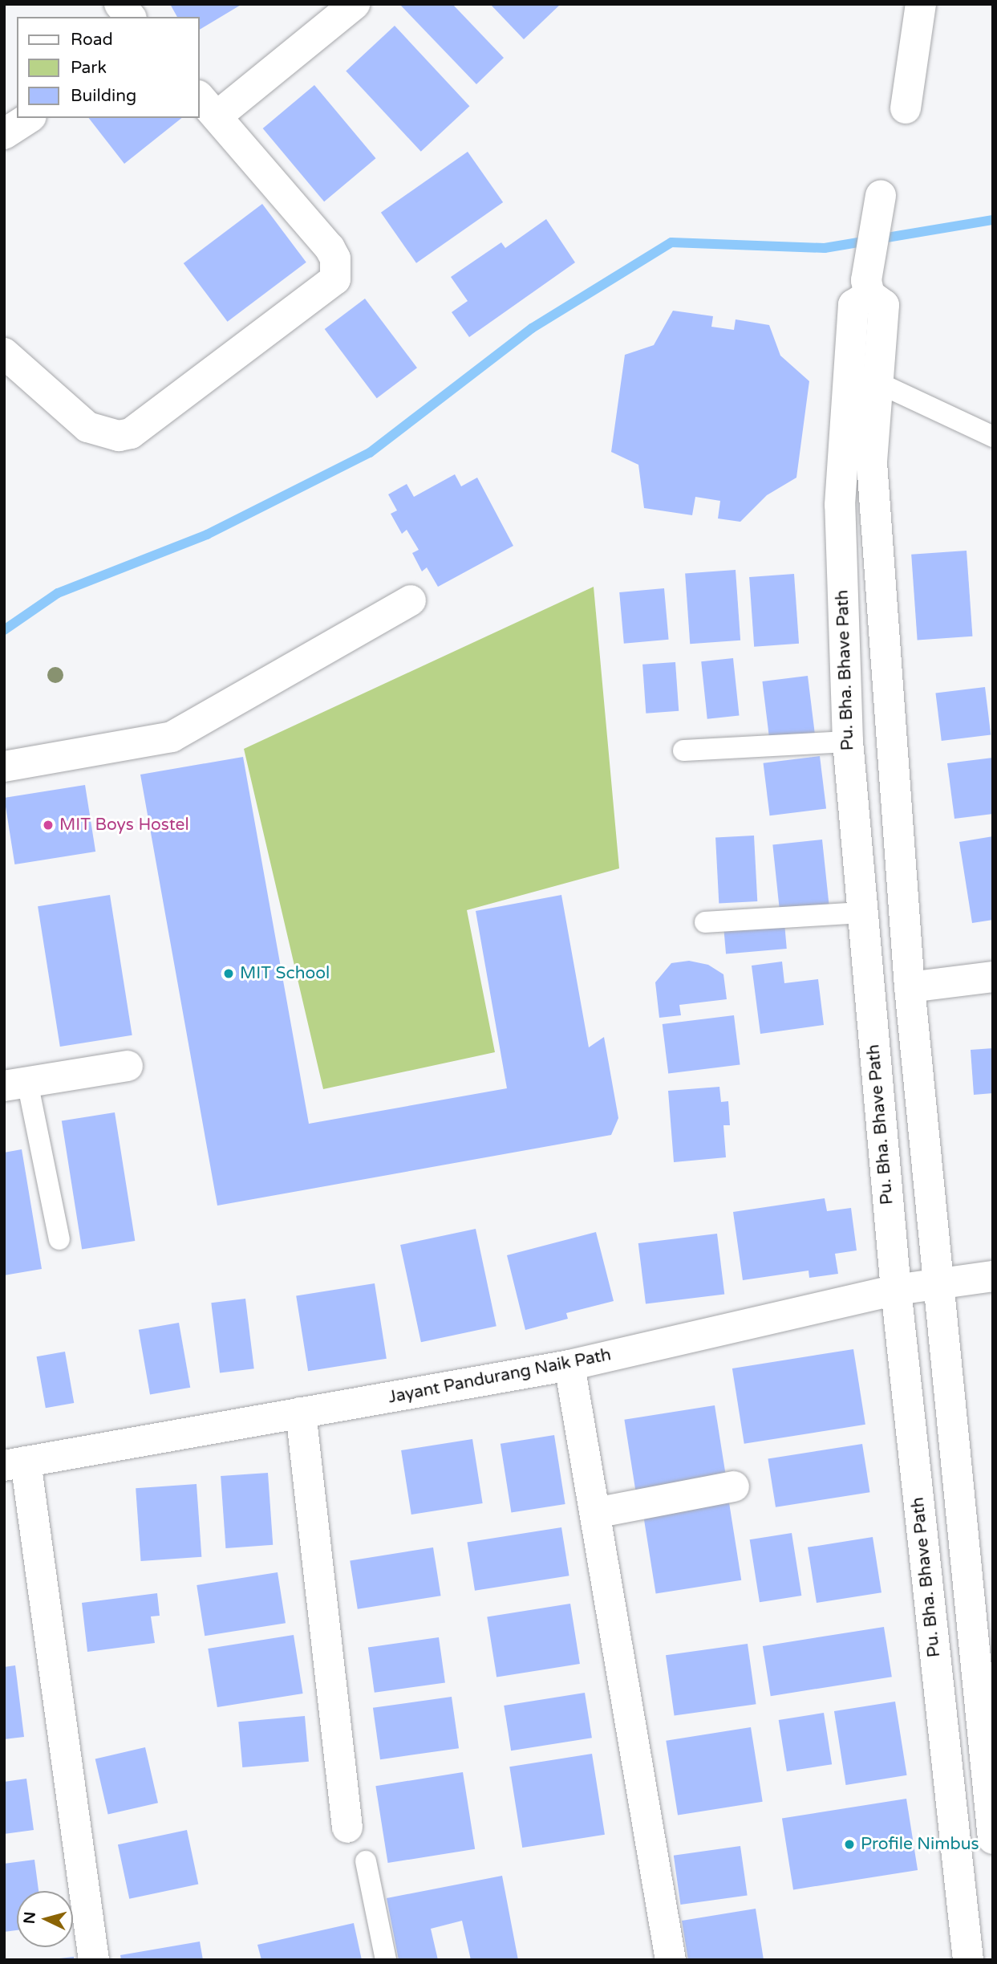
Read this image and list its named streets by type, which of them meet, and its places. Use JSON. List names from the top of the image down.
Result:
{
  "streets": {
    "street": ["Pu. Bha. Bhave Path", "Jayant Pandurang Naik Path"]
  },
  "crossings": [
    ["Pu. Bha. Bhave Path", "Jayant Pandurang Naik Path"]
  ],
  "places": ["MIT Boys Hostel", "MIT School", "Profile Nimbus"],
  "legend": ["Road", "Park", "Building"],
  "north": "left"
}
